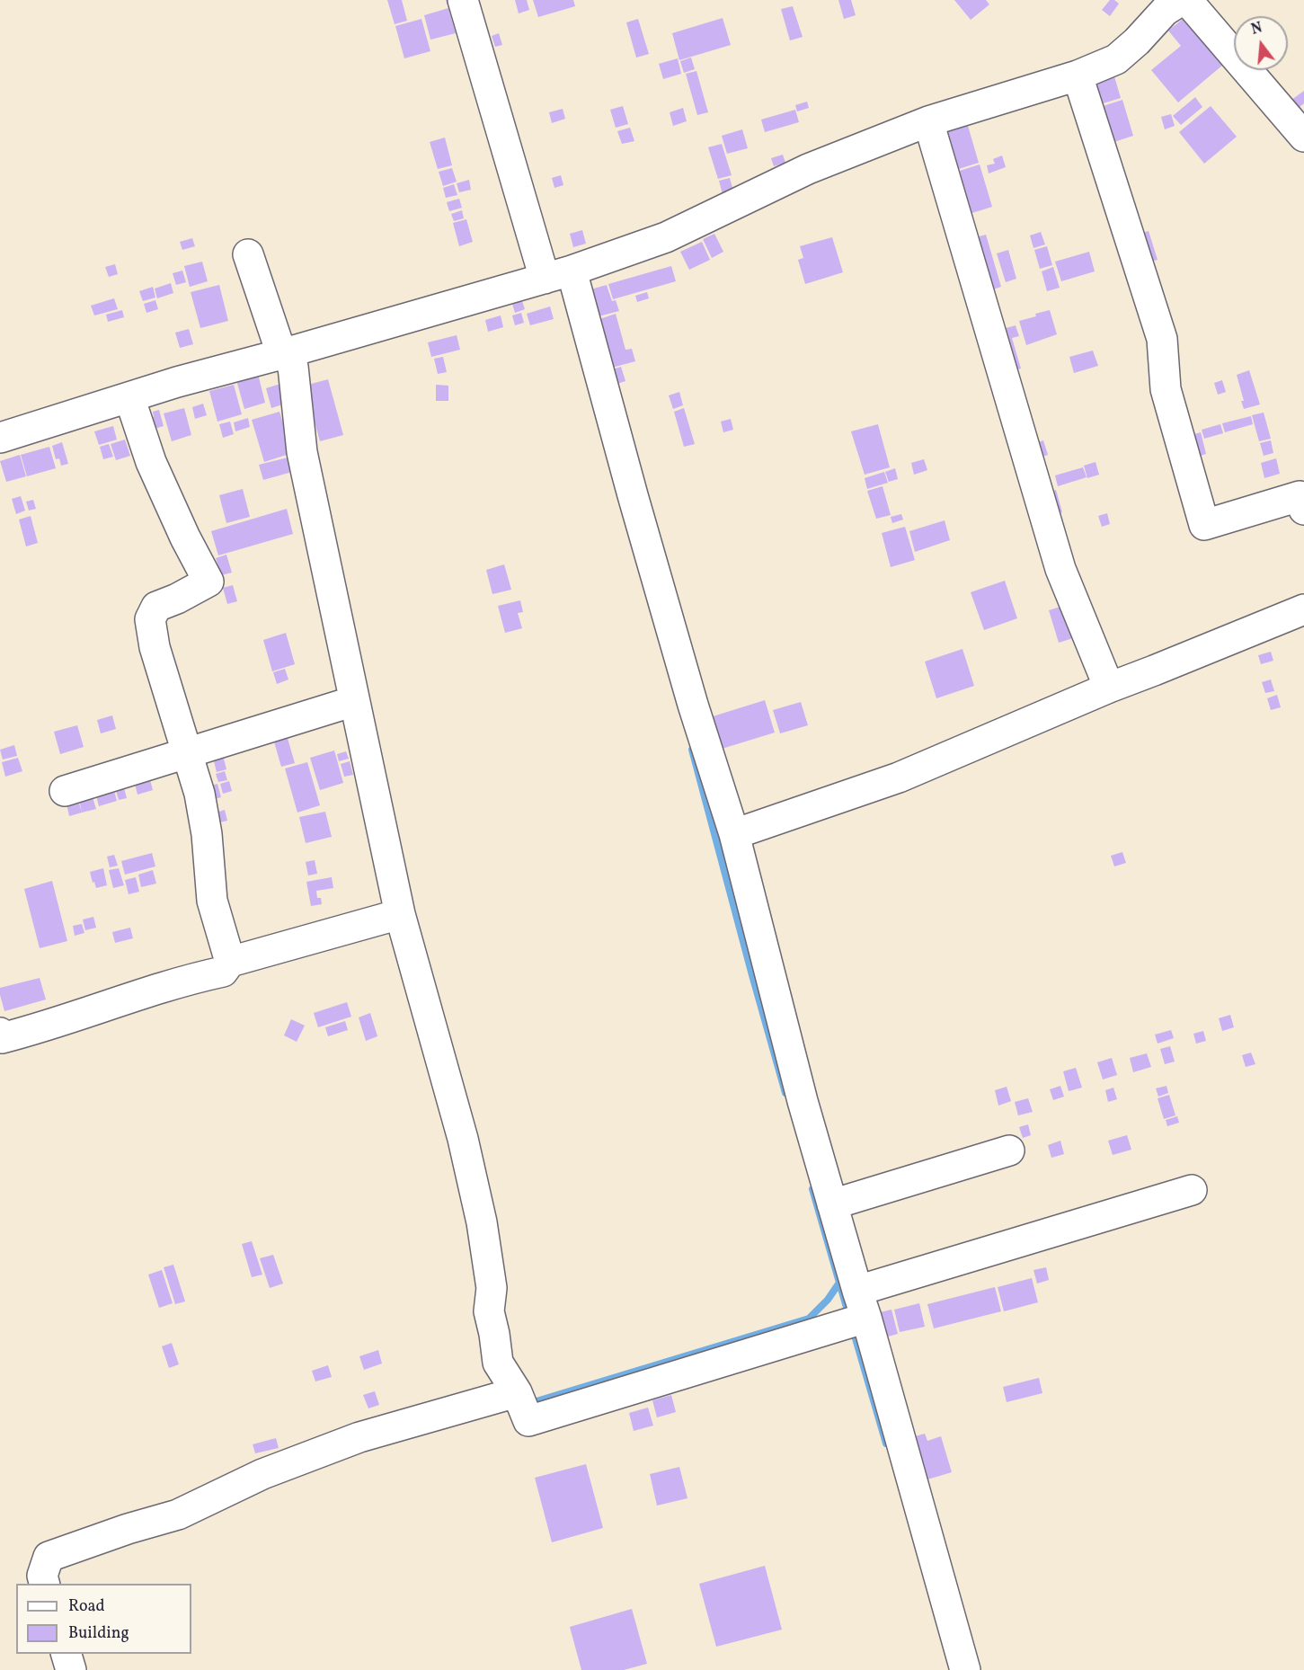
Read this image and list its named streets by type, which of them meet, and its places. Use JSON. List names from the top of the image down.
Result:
{
  "legend": ["Road", "Building"],
  "north": "top"
}
